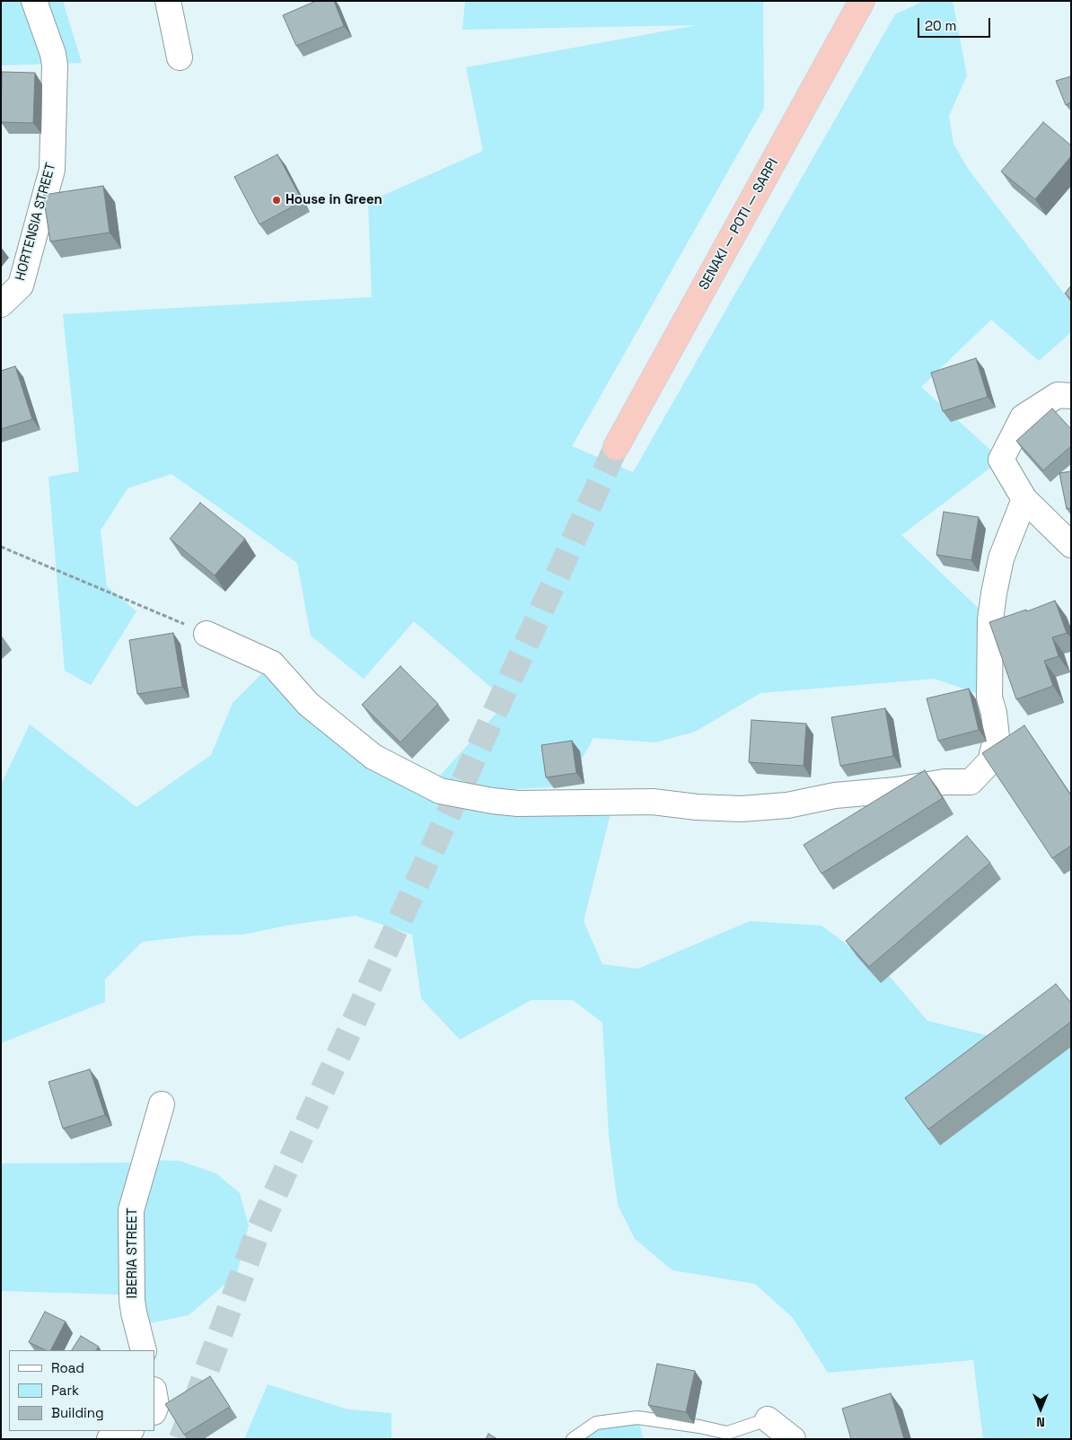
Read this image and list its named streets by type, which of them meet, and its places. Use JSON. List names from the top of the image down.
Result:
{
  "streets": {
    "highway": ["SENAKI — POTI — SARPI"],
    "street": ["HORTENSIA STREET", "IBERIA STREET"]
  },
  "places": ["House in Green"],
  "legend": ["Road", "Park", "Building"],
  "scale_bar": "20 m",
  "north": "bottom"
}
